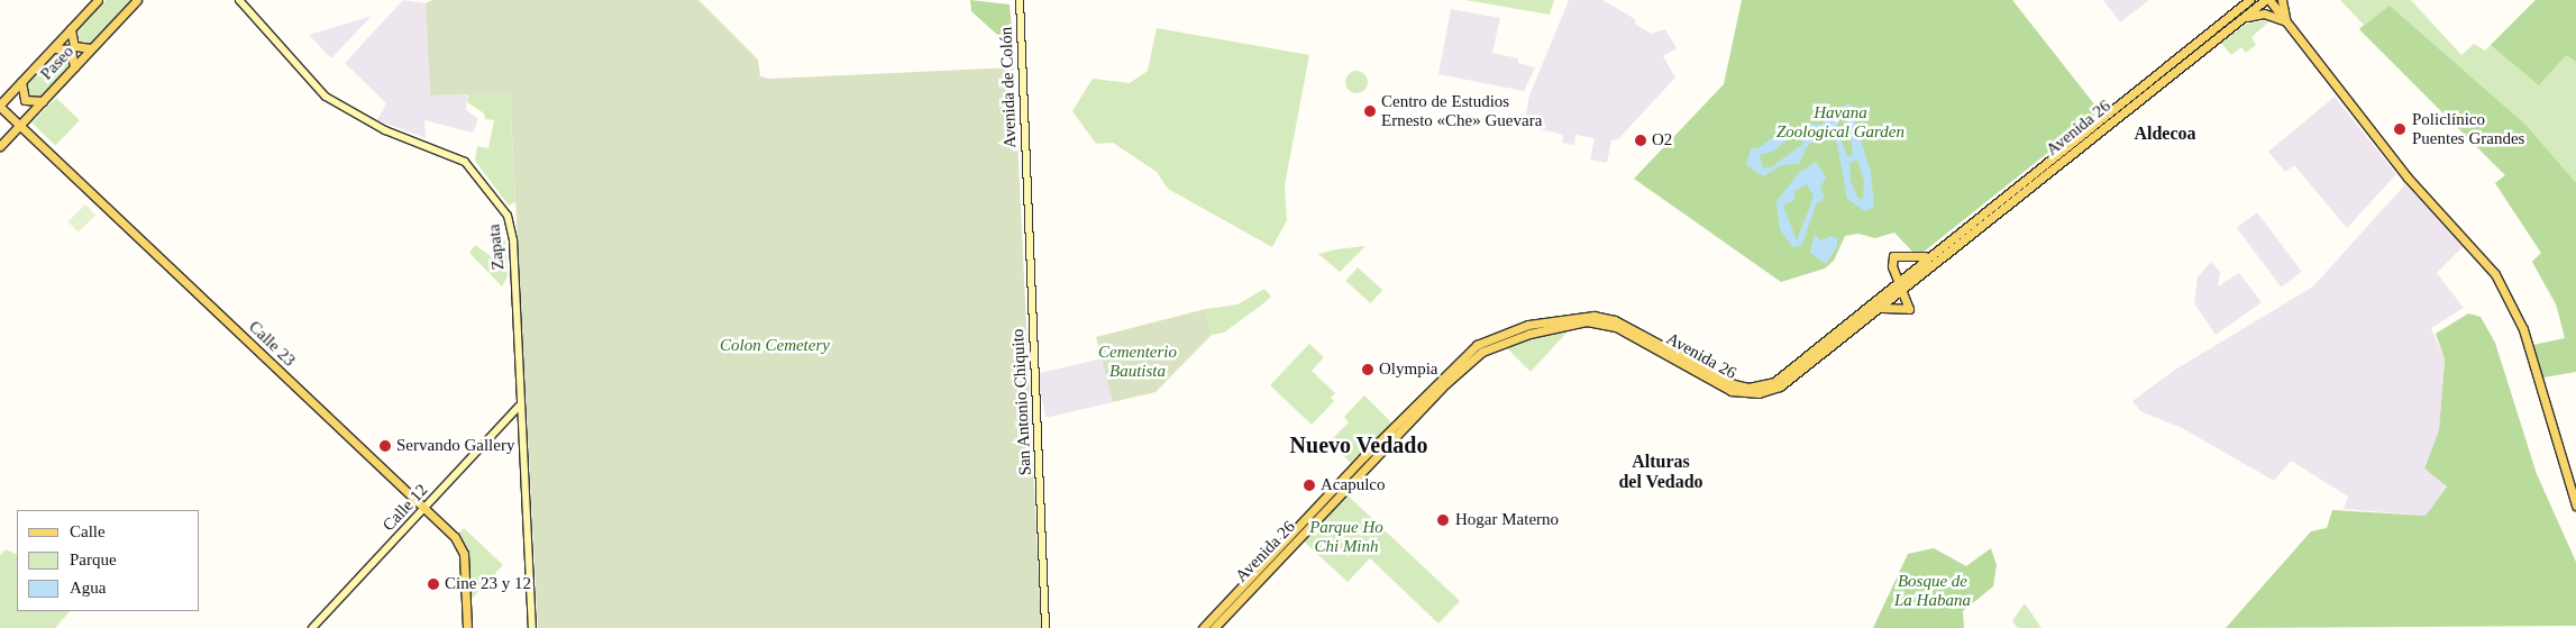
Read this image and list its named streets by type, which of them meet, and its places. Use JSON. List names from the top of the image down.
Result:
{
  "streets": {
    "main road": [
      "Paseo",
      "Avenida de Colón",
      "Avenida 26",
      "Zapata",
      "Calle 23",
      "San Antonio Chiquito",
      "Calle 12"
    ]
  },
  "crossings": [
    ["Paseo", "Calle 23"],
    ["Avenida de Colón", "San Antonio Chiquito"],
    ["Zapata", "Calle 12"],
    ["Calle 23", "Calle 12"]
  ],
  "districts": ["Aldecoa", "Nuevo Vedado", "Alturas del Vedado"],
  "parks": [
    "Havana Zoological Garden",
    "Colon Cemetery",
    "Cementerio Bautista",
    "Parque Ho Chi Minh",
    "Bosque de La Habana"
  ],
  "places": [
    "Centro de Estudios Ernesto «Che» Guevara",
    "Policlínico Puentes Grandes",
    "O2",
    "Olympia",
    "Servando Gallery",
    "Acapulco",
    "Hogar Materno",
    "Cine 23 y 12"
  ],
  "legend": ["Calle", "Parque", "Agua"]
}
